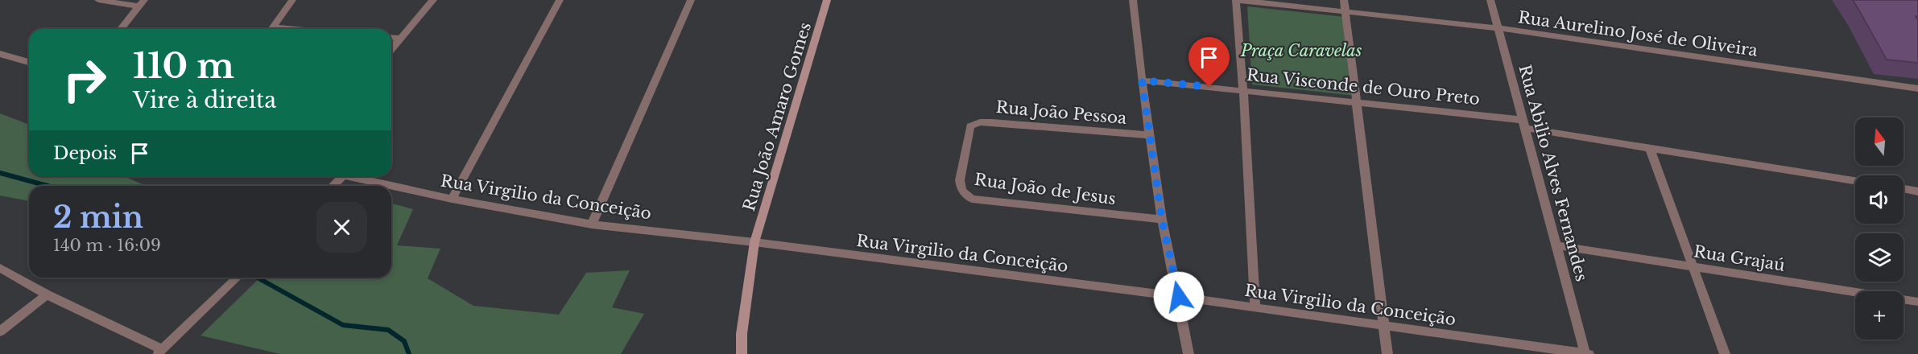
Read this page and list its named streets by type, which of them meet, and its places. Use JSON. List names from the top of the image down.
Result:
{
  "streets": {
    "street": [
      "Rua Aurelino José de Oliveira",
      "Rua Visconde de Ouro Preto",
      "Rua João Pessoa",
      "Rua João Amaro Gomes",
      "Rua Abilio Alves Fernandes",
      "Rua João de Jesus",
      "Rua Virgilio da Conceição",
      "Rua Grajaú"
    ]
  },
  "crossings": [
    ["Rua Aurelino José de Oliveira", "Rua Abilio Alves Fernandes"],
    ["Rua Visconde de Ouro Preto", "Rua Abilio Alves Fernandes"],
    ["Rua João Pessoa", "Rua João de Jesus"],
    ["Rua João Amaro Gomes", "Rua Virgilio da Conceição"],
    ["Rua Abilio Alves Fernandes", "Rua Virgilio da Conceição"],
    ["Rua Abilio Alves Fernandes", "Rua Grajaú"]
  ],
  "parks": ["Praça Caravelas"],
  "north": "top",
  "page": {
    "turn": ["110 m", "Vire à direita"],
    "map_buttons": "+",
    "then": "Depois",
    "heading": ["2 min", "140 m · 16:09"]
  }
}
